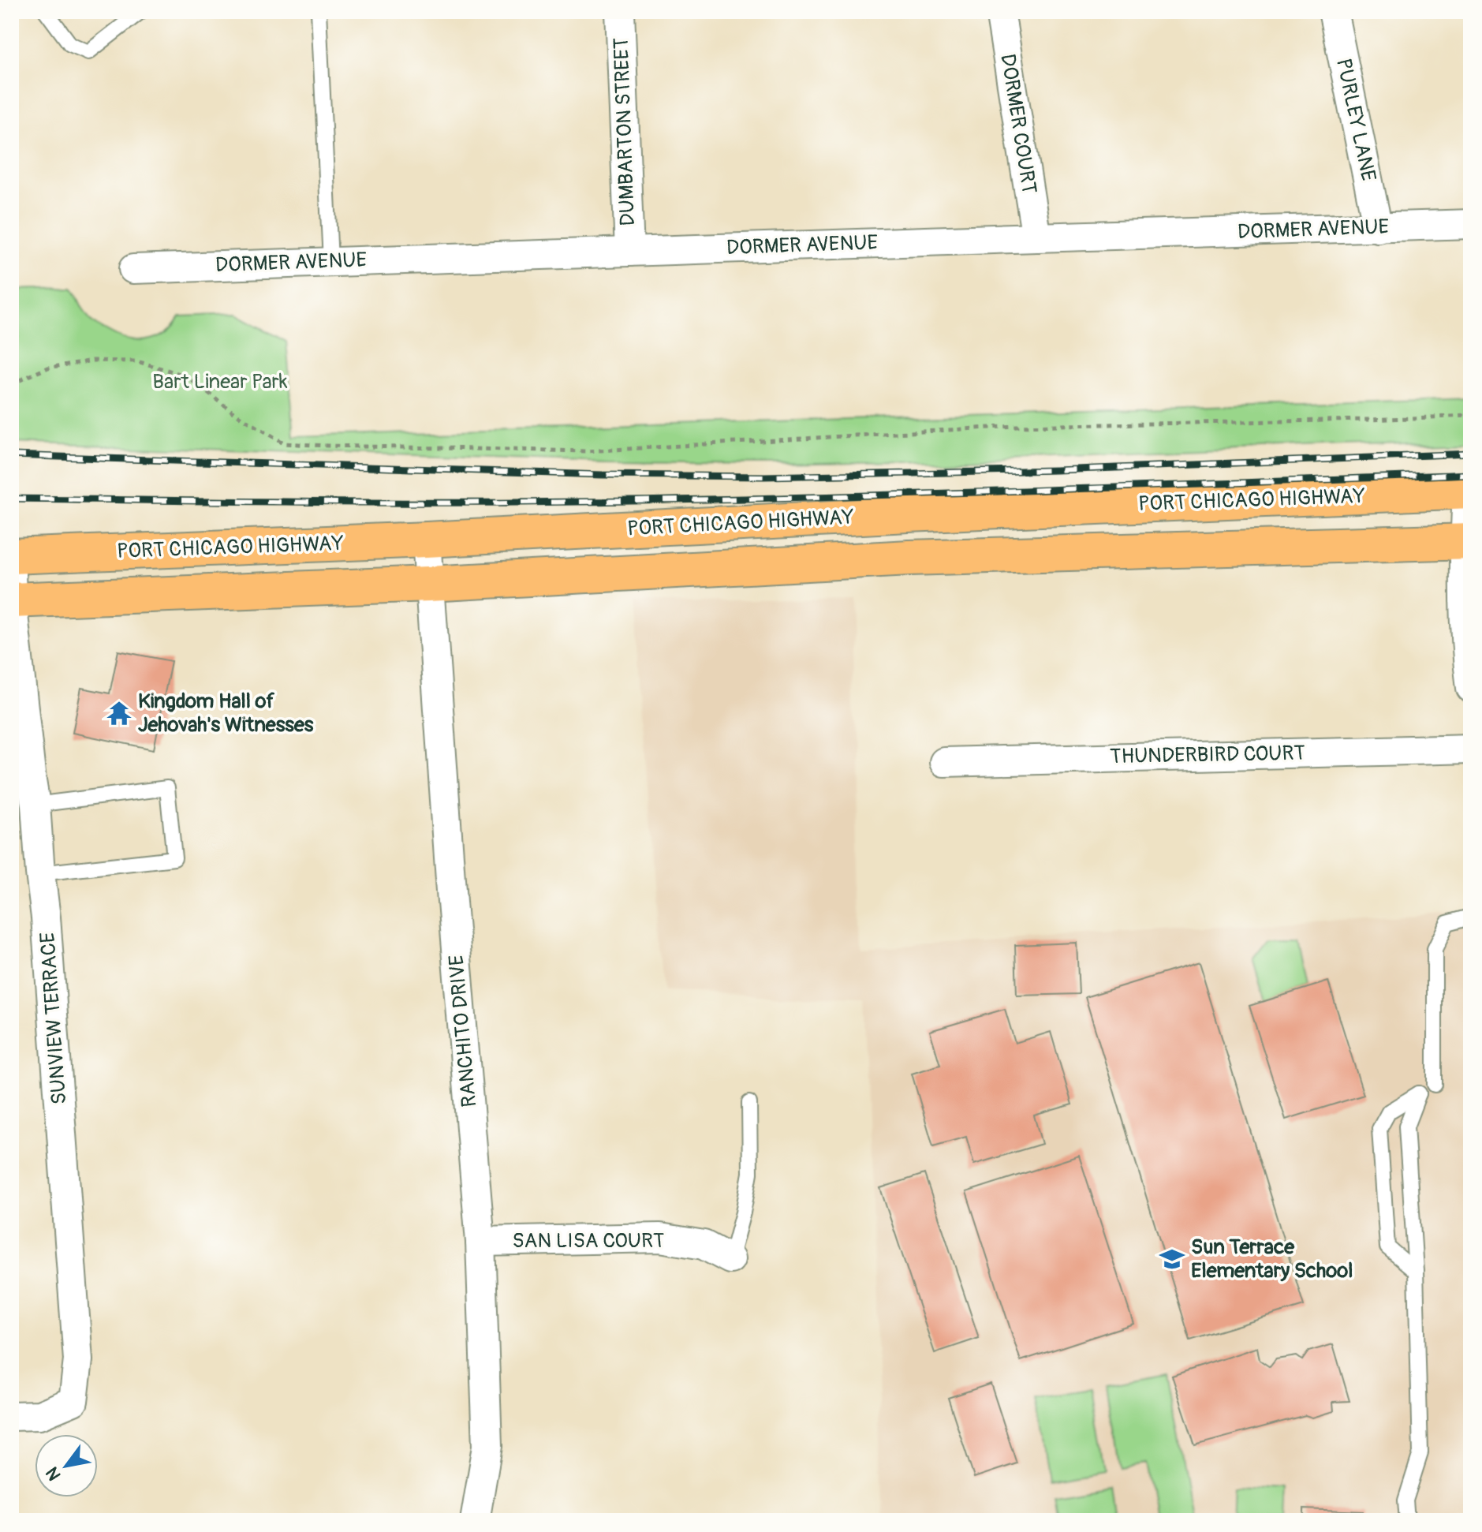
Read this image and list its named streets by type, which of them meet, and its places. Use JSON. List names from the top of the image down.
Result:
{
  "streets": {
    "main road": ["PORT CHICAGO HIGHWAY"],
    "street": [
      "PURLEY LANE",
      "DORMER COURT",
      "DUMBARTON STREET",
      "DORMER AVENUE",
      "THUNDERBIRD COURT",
      "SUNVIEW TERRACE",
      "RANCHITO DRIVE",
      "SAN LISA COURT"
    ]
  },
  "crossings": [
    ["PURLEY LANE", "DORMER AVENUE"],
    ["DORMER COURT", "DORMER AVENUE"],
    ["DUMBARTON STREET", "DORMER AVENUE"],
    ["PORT CHICAGO HIGHWAY", "RANCHITO DRIVE"],
    ["RANCHITO DRIVE", "SAN LISA COURT"]
  ],
  "parks": ["Bart Linear Park"],
  "places": {
    "temple": ["Kingdom Hall of Jehovah's Witnesses"],
    "school or university": ["Sun Terrace Elementary School"]
  },
  "north": "bottom left"
}
